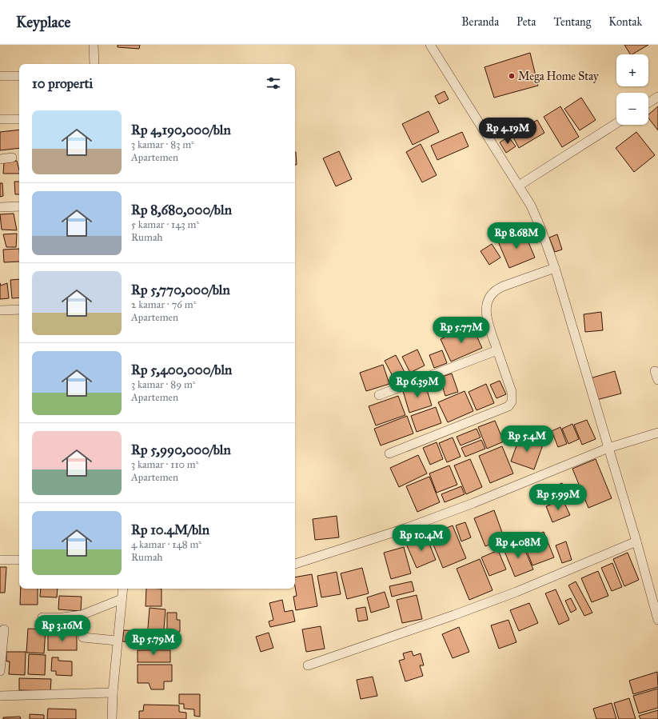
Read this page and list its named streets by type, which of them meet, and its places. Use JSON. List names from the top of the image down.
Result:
{
  "places": ["Mega Home Stay"],
  "page": {
    "header": "Keyplace",
    "nav": [
      "Beranda",
      "Peta",
      "Tentang",
      "Kontak"
    ],
    "map_buttons": ["+", "−"],
    "heading": "10 properti",
    "list": [
      {
        "name": "Rp 4,190,000/bln",
        "note": "3 kamar · 83 m² · Apartemen"
      },
      {
        "name": "Rp 8,680,000/bln",
        "note": "5 kamar · 143 m² · Rumah"
      },
      {
        "name": "Rp 5,770,000/bln",
        "note": "2 kamar · 76 m² · Apartemen"
      },
      {
        "name": "Rp 5,400,000/bln",
        "note": "3 kamar · 89 m² · Apartemen"
      },
      {
        "name": "Rp 5,990,000/bln",
        "note": "3 kamar · 110 m² · Apartemen"
      },
      {
        "name": "Rp 10.4M/bln",
        "note": "4 kamar · 148 m² · Rumah"
      }
    ],
    "price": [
      "Rp 4.19M",
      "Rp 8.68M",
      "Rp 5.77M",
      "Rp 6.39M",
      "Rp 5.4M",
      "Rp 5.99M",
      "Rp 10.4M",
      "Rp 4.08M",
      "Rp 3.16M",
      "Rp 5.79M"
    ]
  }
}
